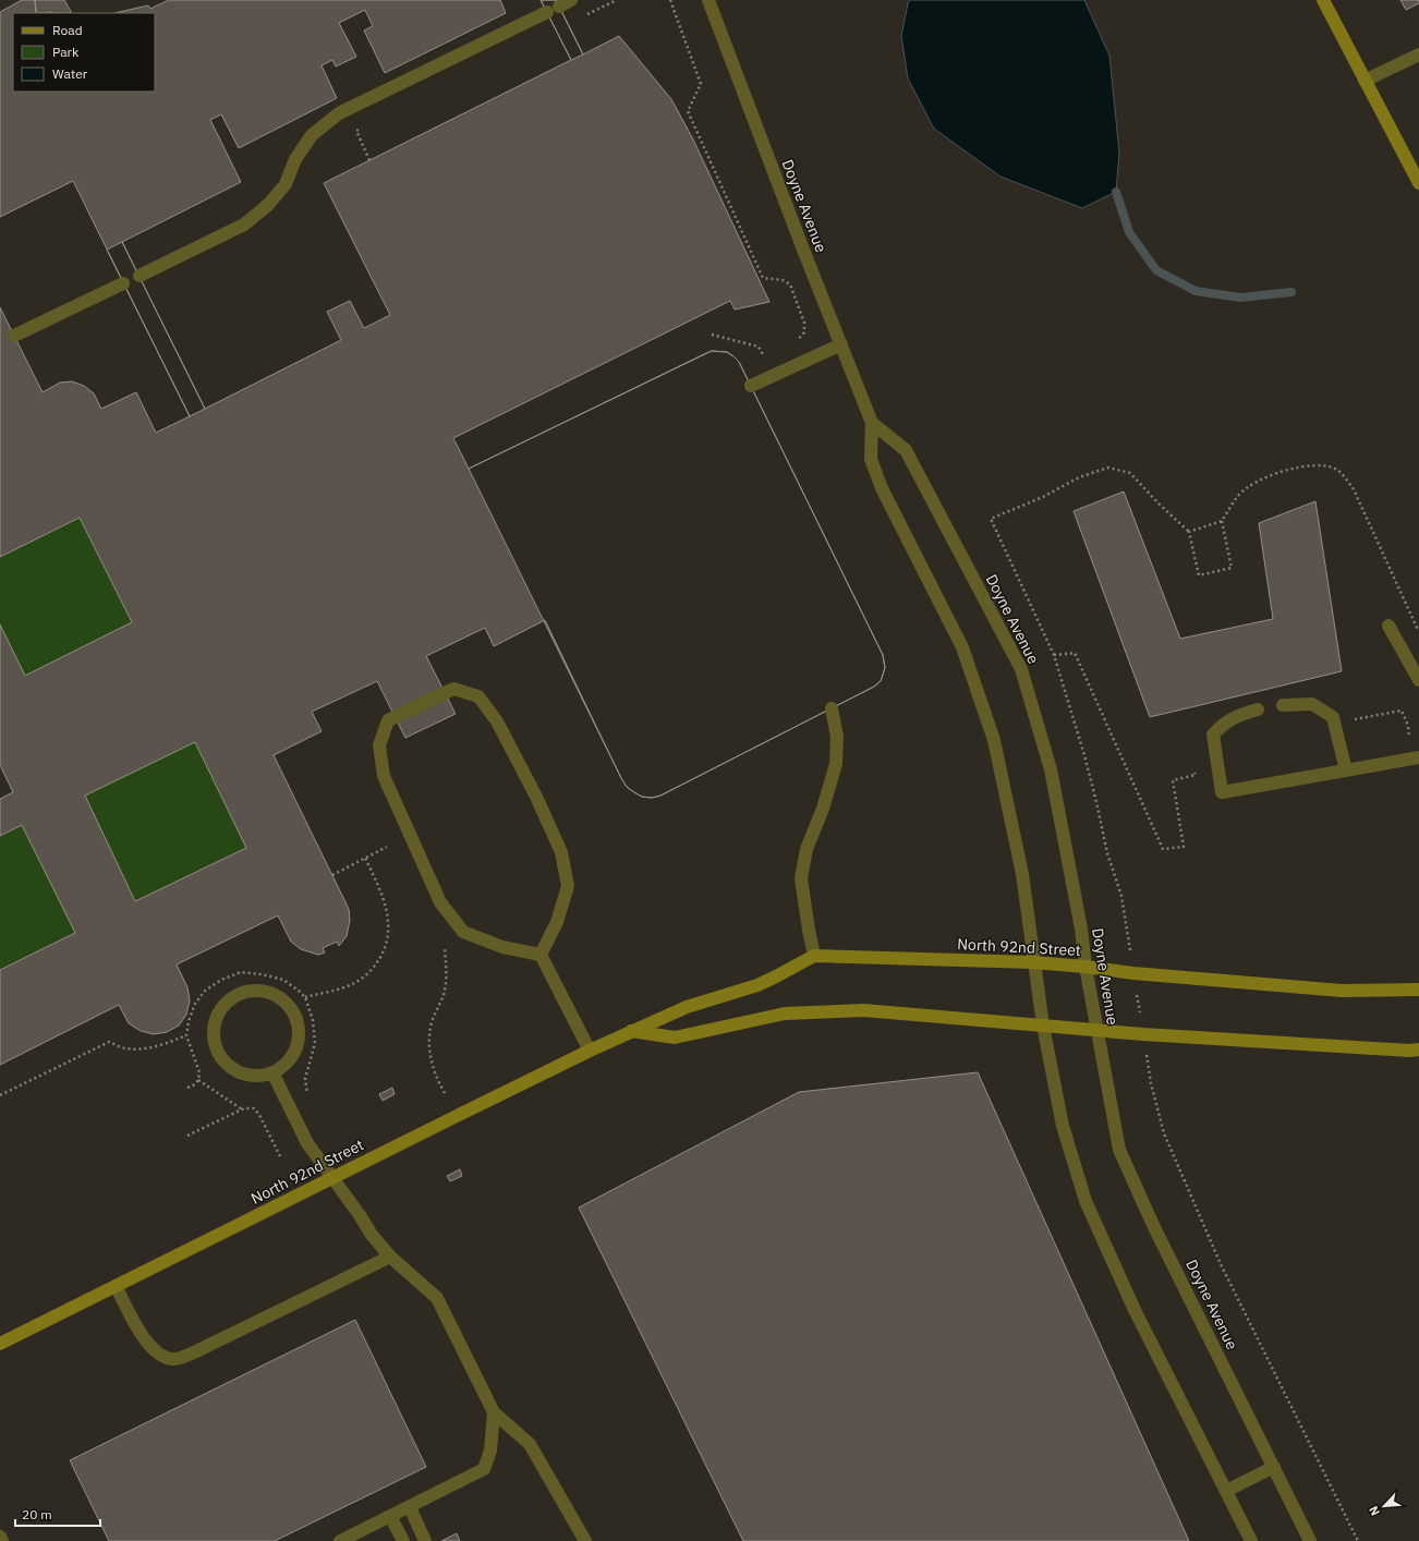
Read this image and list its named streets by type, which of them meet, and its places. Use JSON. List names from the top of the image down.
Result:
{
  "streets": {
    "street": ["Doyne Avenue", "North 92nd Street"]
  },
  "crossings": [
    ["Doyne Avenue", "North 92nd Street"]
  ],
  "legend": ["Road", "Park", "Water"],
  "scale_bar": "20 m",
  "north": "bottom left"
}
